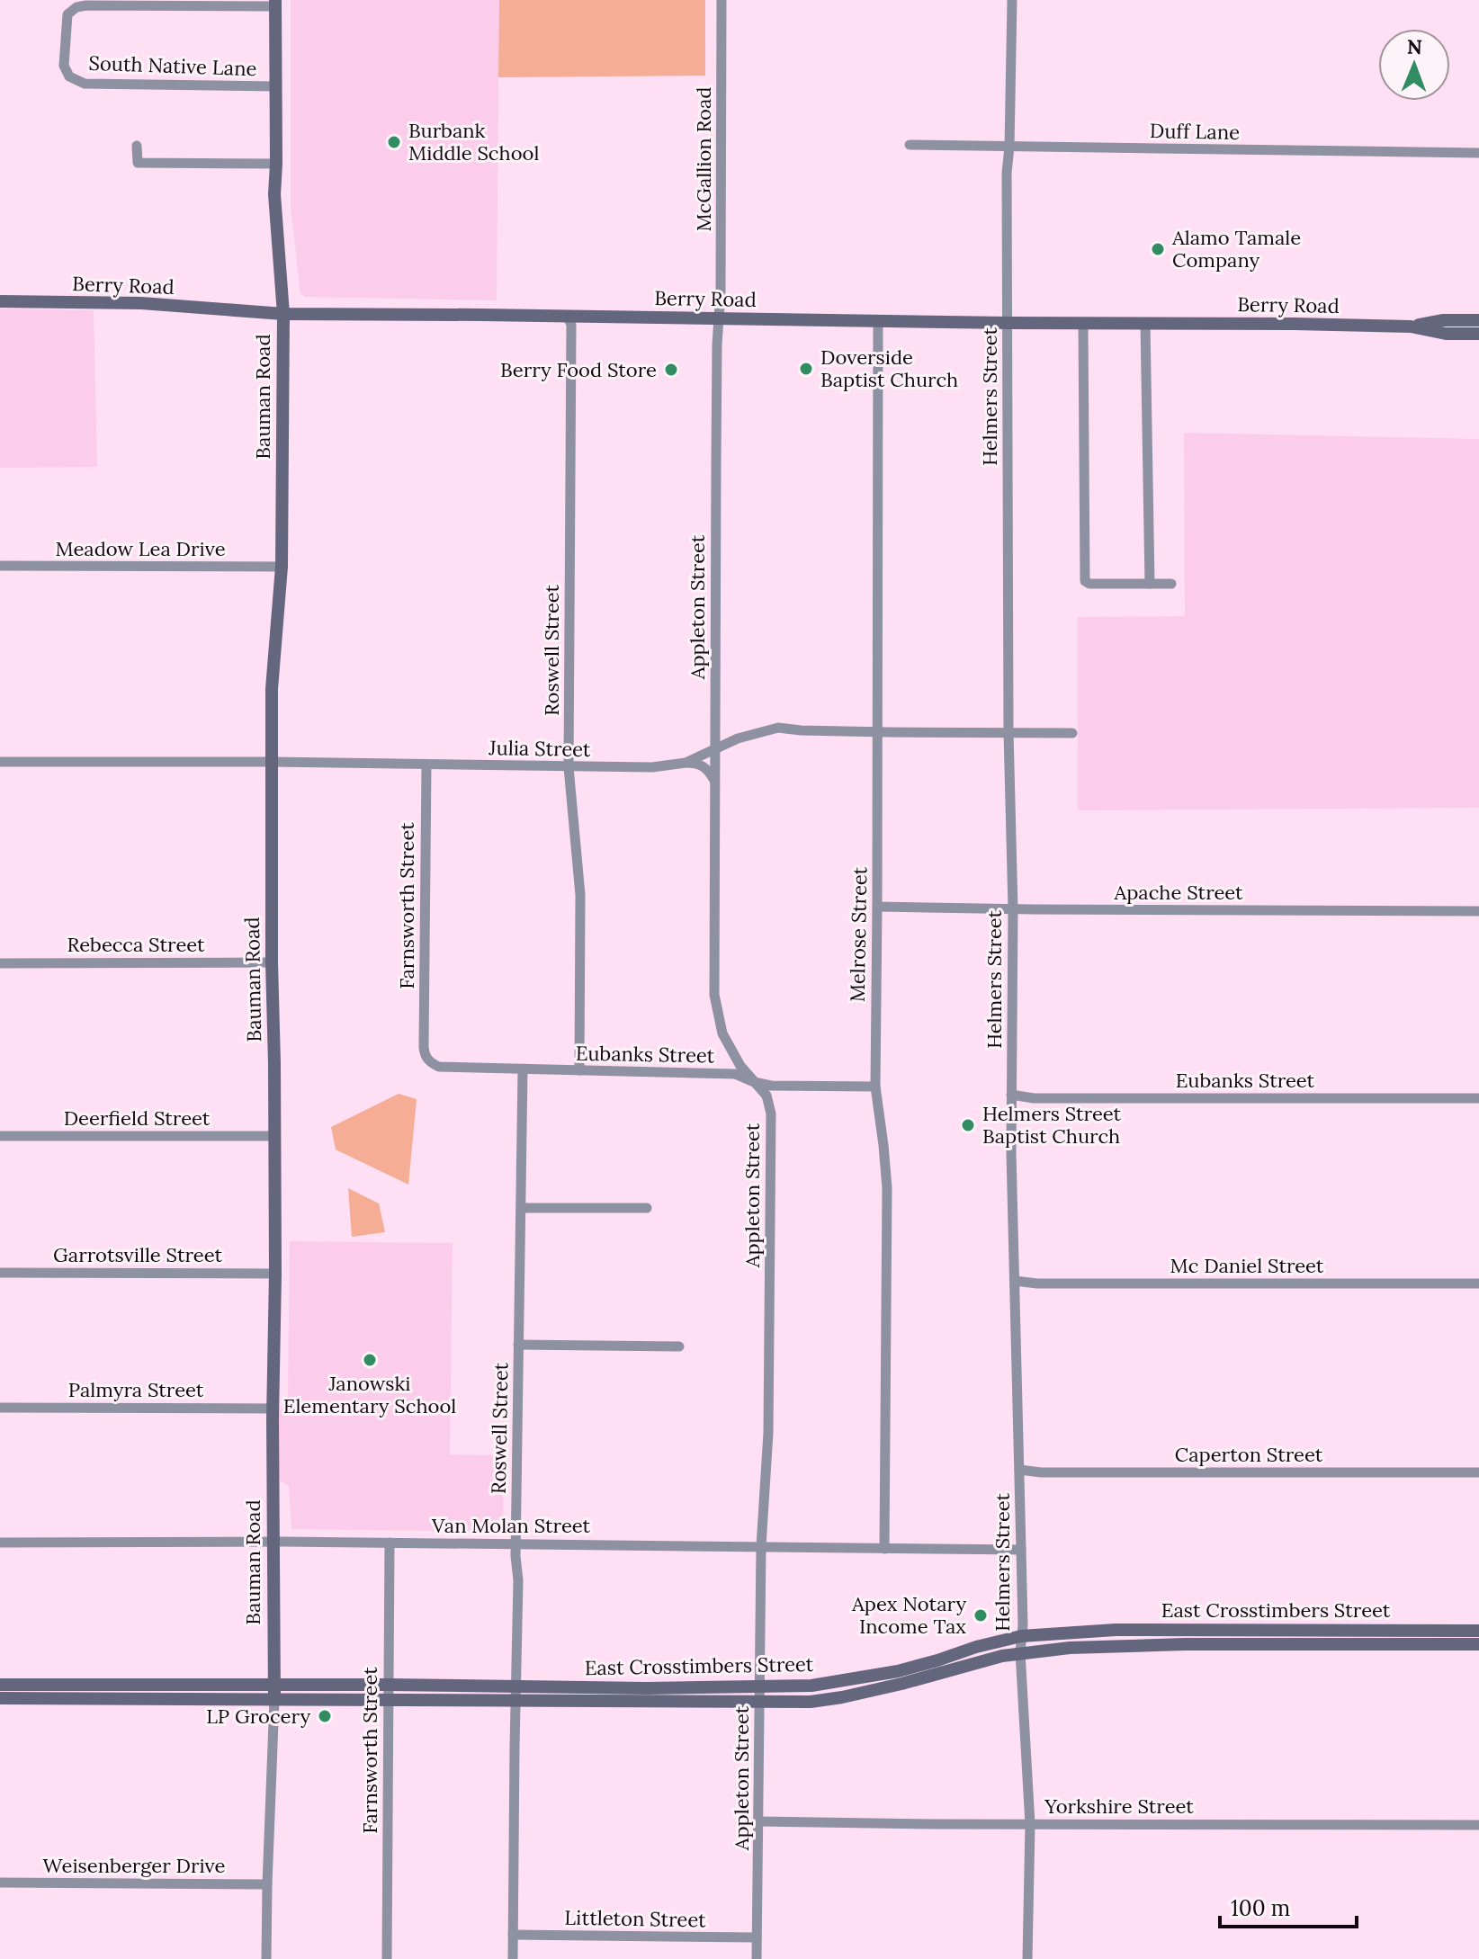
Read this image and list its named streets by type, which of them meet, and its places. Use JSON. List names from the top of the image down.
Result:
{
  "streets": {
    "street": [
      "South Native Lane",
      "Duff Lane",
      "McGallion Road",
      "Berry Road",
      "Bauman Road",
      "Helmers Street",
      "Meadow Lea Drive",
      "Appleton Street",
      "Roswell Street",
      "Julia Street",
      "Apache Street",
      "Farnsworth Street",
      "Melrose Street",
      "Rebecca Street",
      "Eubanks Street",
      "Deerfield Street",
      "Garrotsville Street",
      "Mc Daniel Street",
      "Palmyra Street",
      "Caperton Street",
      "Van Molan Street",
      "East Crosstimbers Street",
      "Yorkshire Street",
      "Weisenberger Drive",
      "Littleton Street"
    ]
  },
  "crossings": [
    ["South Native Lane", "Bauman Road"],
    ["Duff Lane", "Helmers Street"],
    ["McGallion Road", "Berry Road"],
    ["McGallion Road", "Appleton Street"],
    ["Berry Road", "Bauman Road"],
    ["Berry Road", "Helmers Street"],
    ["Berry Road", "Appleton Street"],
    ["Berry Road", "Roswell Street"],
    ["Berry Road", "Melrose Street"],
    ["Bauman Road", "Meadow Lea Drive"],
    ["Bauman Road", "Julia Street"],
    ["Bauman Road", "Rebecca Street"],
    ["Bauman Road", "Deerfield Street"],
    ["Bauman Road", "Garrotsville Street"],
    ["Bauman Road", "Palmyra Street"],
    ["Bauman Road", "Van Molan Street"],
    ["Bauman Road", "East Crosstimbers Street"],
    ["Bauman Road", "Weisenberger Drive"],
    ["Helmers Street", "Julia Street"],
    ["Helmers Street", "Apache Street"],
    ["Helmers Street", "Eubanks Street"],
    ["Helmers Street", "Mc Daniel Street"],
    ["Helmers Street", "Caperton Street"],
    ["Helmers Street", "Van Molan Street"],
    ["Helmers Street", "East Crosstimbers Street"],
    ["Helmers Street", "Yorkshire Street"],
    ["Appleton Street", "Julia Street"],
    ["Appleton Street", "Eubanks Street"],
    ["Appleton Street", "Van Molan Street"],
    ["Appleton Street", "East Crosstimbers Street"],
    ["Appleton Street", "Yorkshire Street"],
    ["Appleton Street", "Littleton Street"],
    ["Roswell Street", "Julia Street"],
    ["Roswell Street", "Eubanks Street"],
    ["Roswell Street", "Van Molan Street"],
    ["Roswell Street", "East Crosstimbers Street"],
    ["Roswell Street", "Littleton Street"],
    ["Julia Street", "Farnsworth Street"],
    ["Julia Street", "Melrose Street"],
    ["Apache Street", "Melrose Street"],
    ["Farnsworth Street", "Eubanks Street"],
    ["Farnsworth Street", "Van Molan Street"],
    ["Farnsworth Street", "East Crosstimbers Street"],
    ["Melrose Street", "Van Molan Street"]
  ],
  "places": [
    "Burbank Middle School",
    "Alamo Tamale Company",
    "Doverside Baptist Church",
    "Berry Food Store",
    "Helmers Street Baptist Church",
    "Janowski Elementary School",
    "Apex Notary Income Tax",
    "LP Grocery"
  ],
  "scale_bar": "100 m",
  "north": "top"
}
